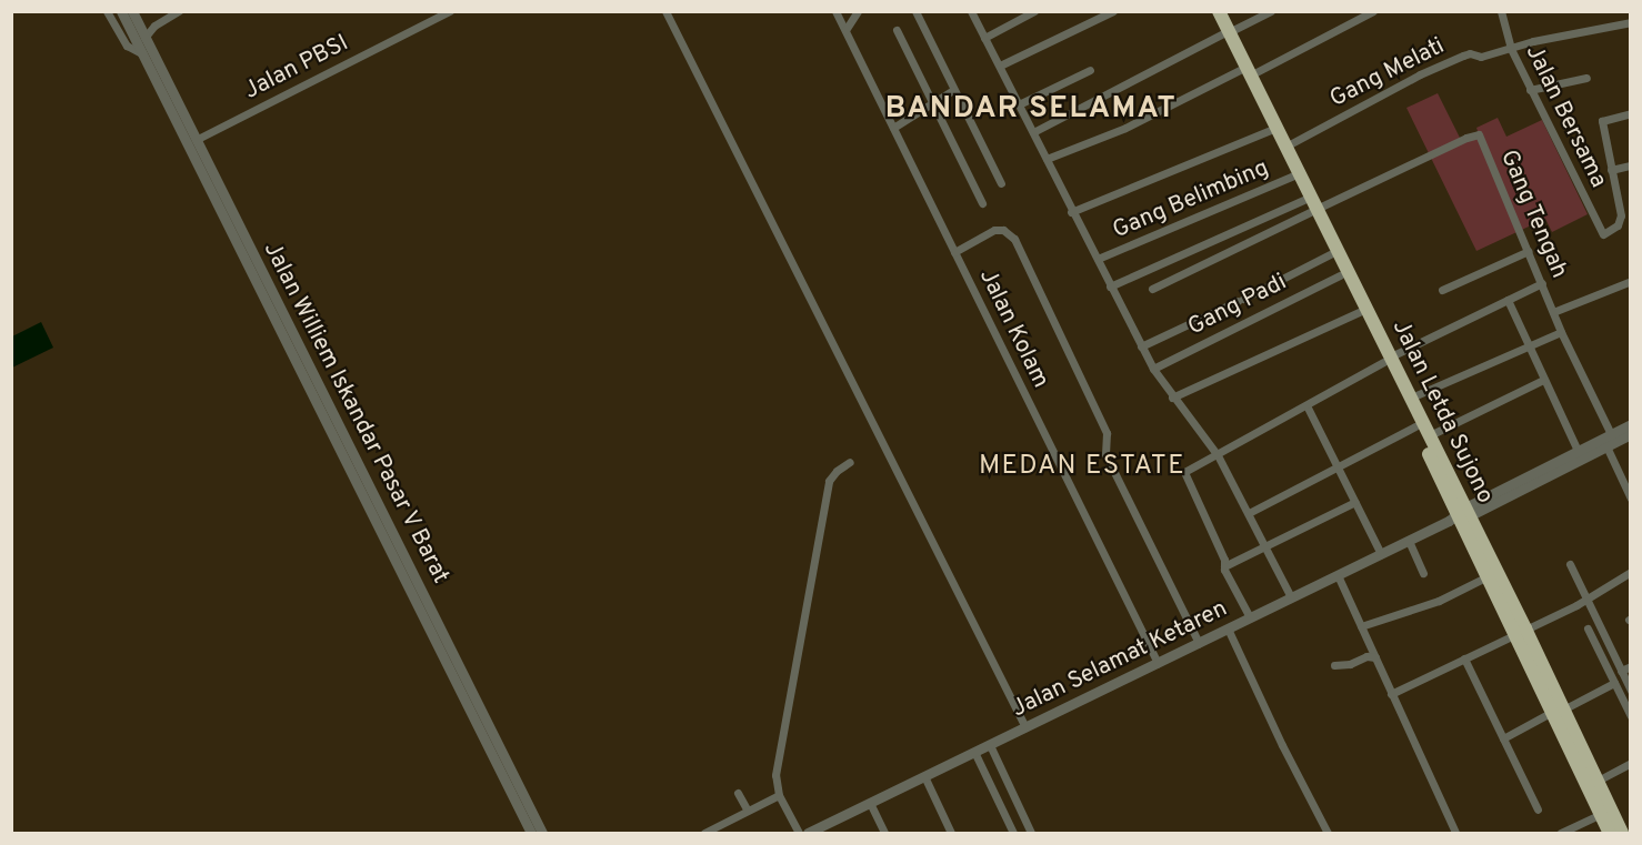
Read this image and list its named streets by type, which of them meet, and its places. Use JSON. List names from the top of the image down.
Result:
{
  "streets": {
    "highway": ["Jalan Letda Sujono"],
    "street": [
      "Jalan PBSI",
      "Gang Melati",
      "Jalan Bersama",
      "Gang Belimbing",
      "Gang Tengah",
      "Gang Padi",
      "Jalan Kolam",
      "Jalan Williem Iskandar Pasar V Barat",
      "Jalan Selamat Ketaren"
    ]
  },
  "crossings": [
    ["Jalan PBSI", "Jalan Williem Iskandar Pasar V Barat"],
    ["Gang Melati", "Jalan Bersama"],
    ["Gang Melati", "Jalan Letda Sujono"],
    ["Gang Belimbing", "Jalan Letda Sujono"],
    ["Gang Tengah", "Jalan Letda Sujono"],
    ["Gang Padi", "Jalan Letda Sujono"],
    ["Jalan Kolam", "Jalan Selamat Ketaren"],
    ["Jalan Letda Sujono", "Jalan Selamat Ketaren"]
  ],
  "districts": ["BANDAR SELAMAT", "MEDAN ESTATE"]
}
